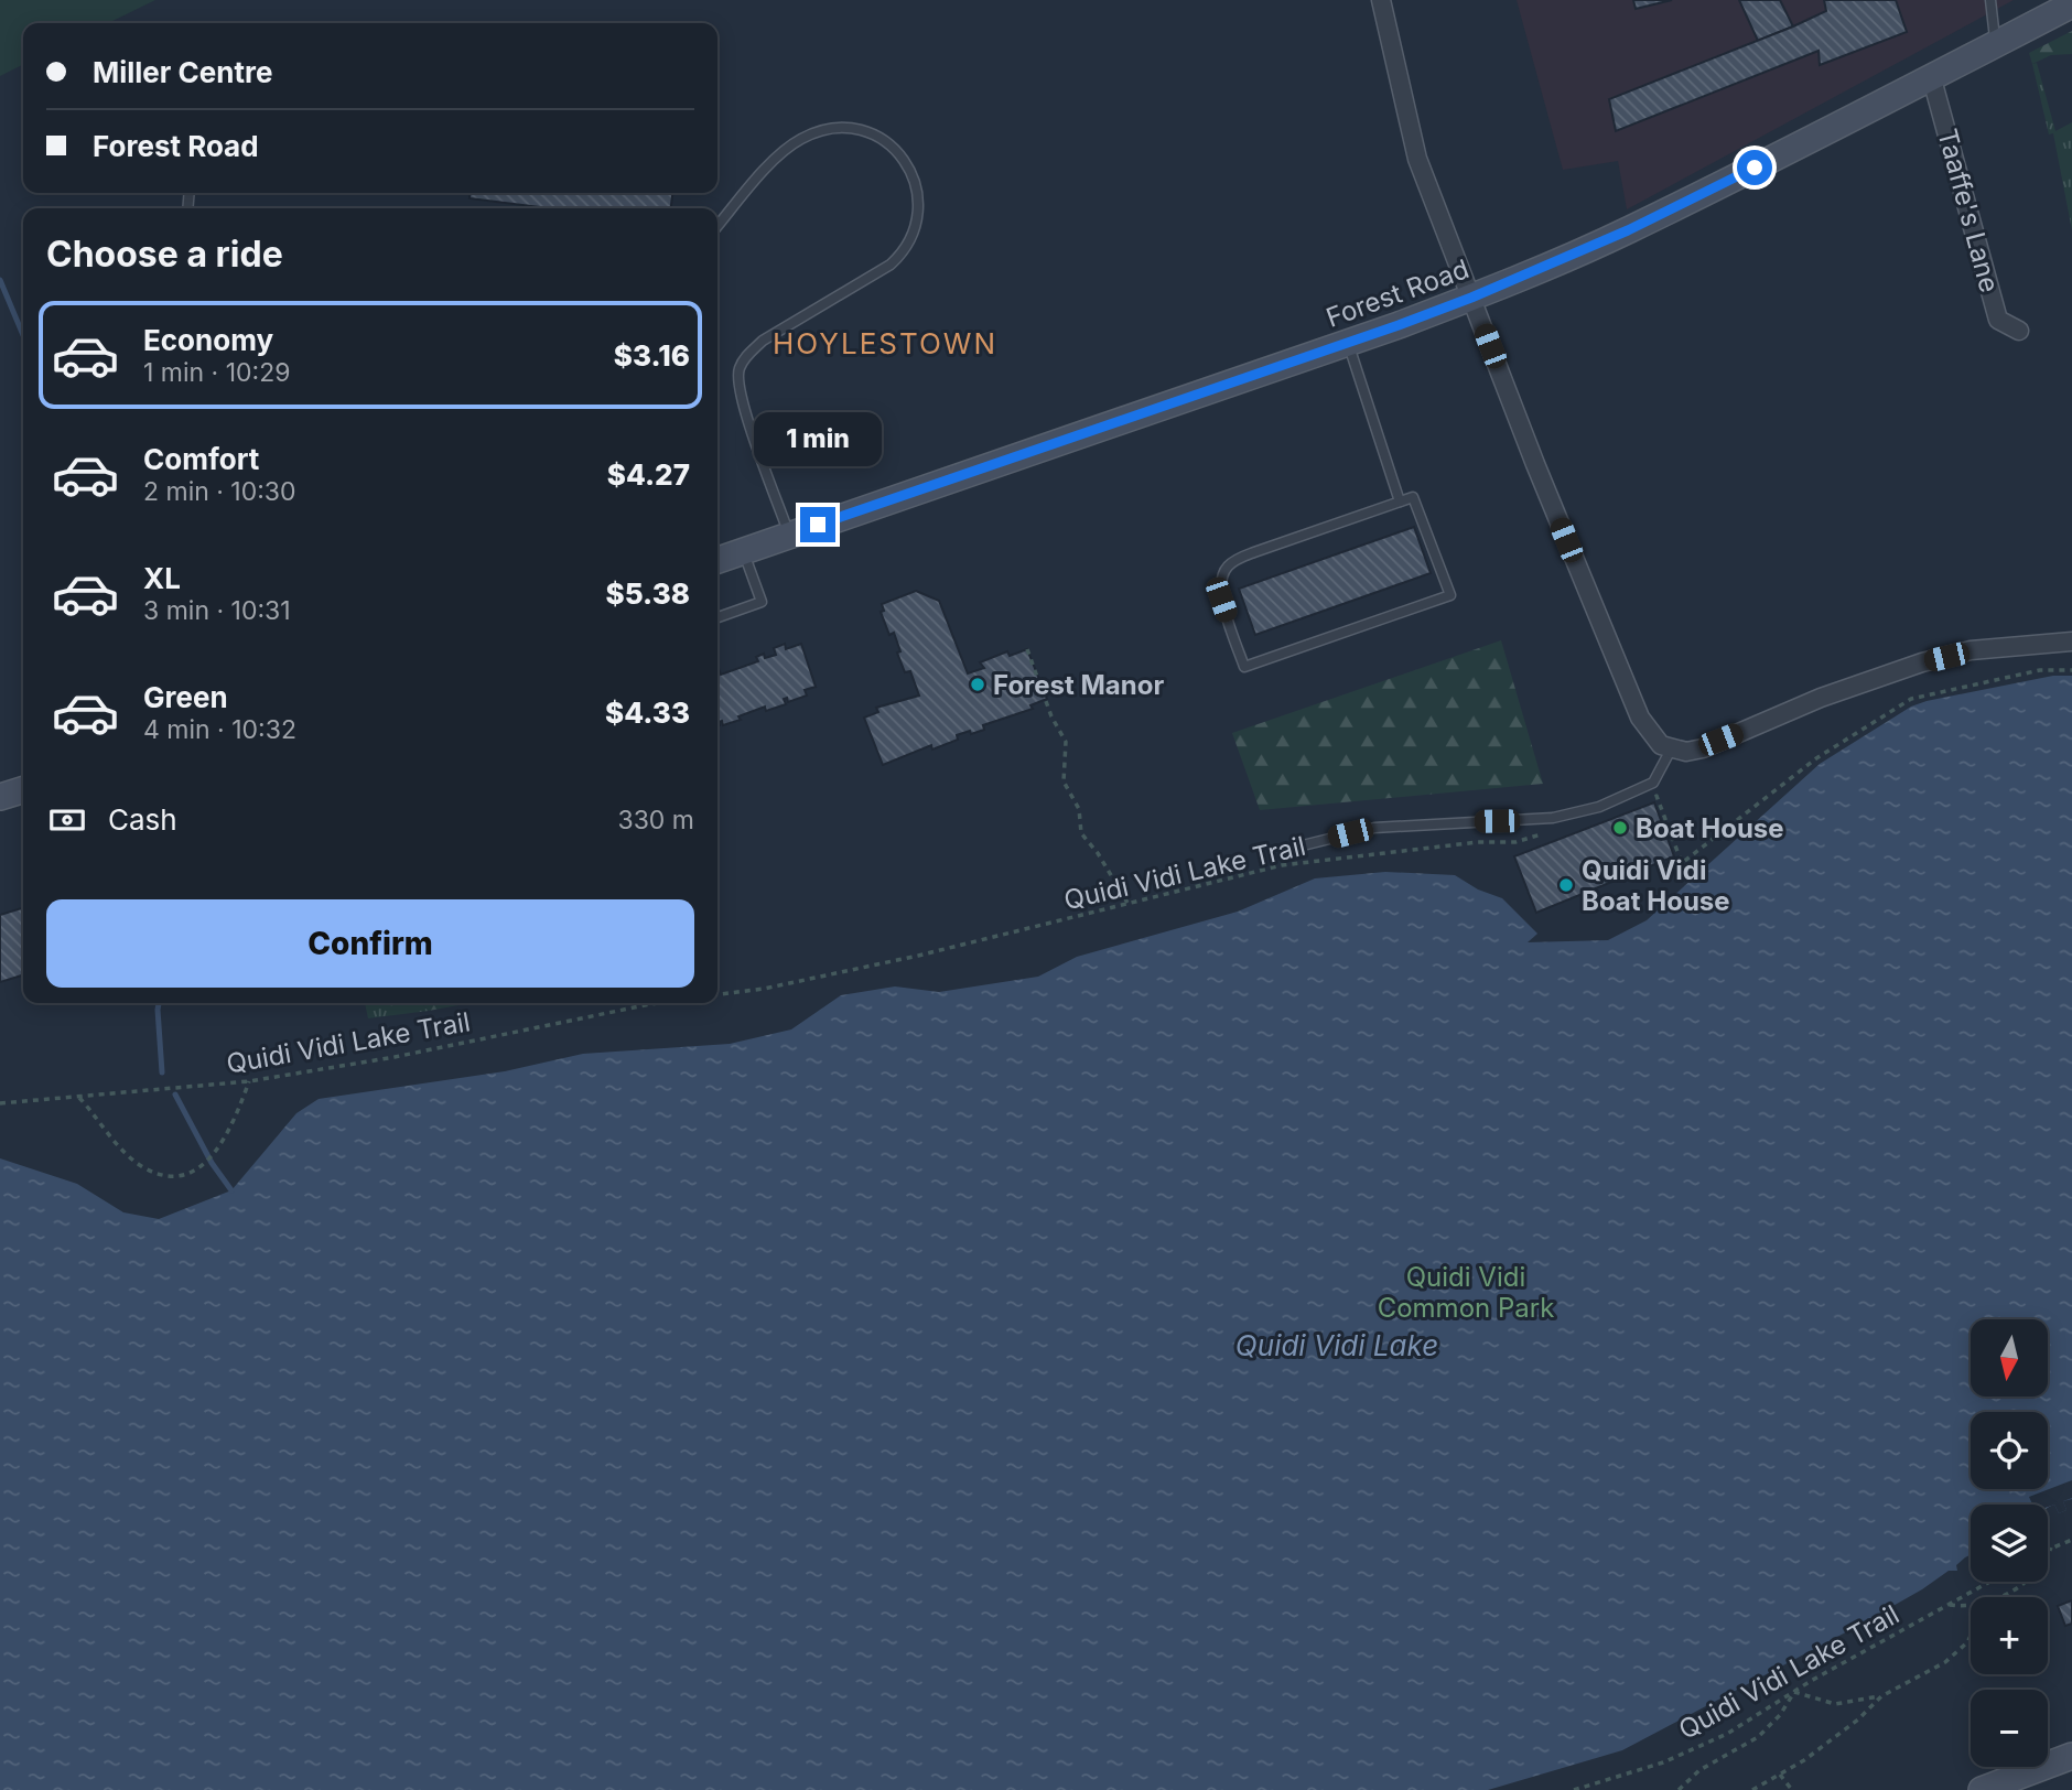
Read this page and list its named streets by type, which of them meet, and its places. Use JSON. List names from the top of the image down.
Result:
{
  "streets": {
    "street": ["Taaffe's Lane", "Forest Road"],
    "path": ["Quidi Vidi Lake Trail"]
  },
  "crossings": [
    ["Taaffe's Lane", "Forest Road"]
  ],
  "districts": ["HOYLESTOWN"],
  "water": ["Quidi Vidi Lake"],
  "parks": ["Quidi Vidi Common Park"],
  "places": ["Forest Manor", "Boat House", "Quidi Vidi Boat House"],
  "north": "bottom",
  "page": {
    "banner": ["Miller Centre", "Forest Road"],
    "heading": "Choose a ride",
    "list": [
      {
        "name": "Economy",
        "note": "1 min · 10:29",
        "value": "$3.16"
      },
      {
        "name": "Comfort",
        "note": "2 min · 10:30",
        "value": "$4.27"
      },
      {
        "name": "XL",
        "note": "3 min · 10:31",
        "value": "$5.38"
      },
      {
        "name": "Green",
        "note": "4 min · 10:32",
        "value": "$4.33"
      }
    ],
    "bubble": "1 min",
    "pay": ["Cash", "330 m"],
    "buttons": "Confirm",
    "map_buttons": ["+", "−"]
  }
}
